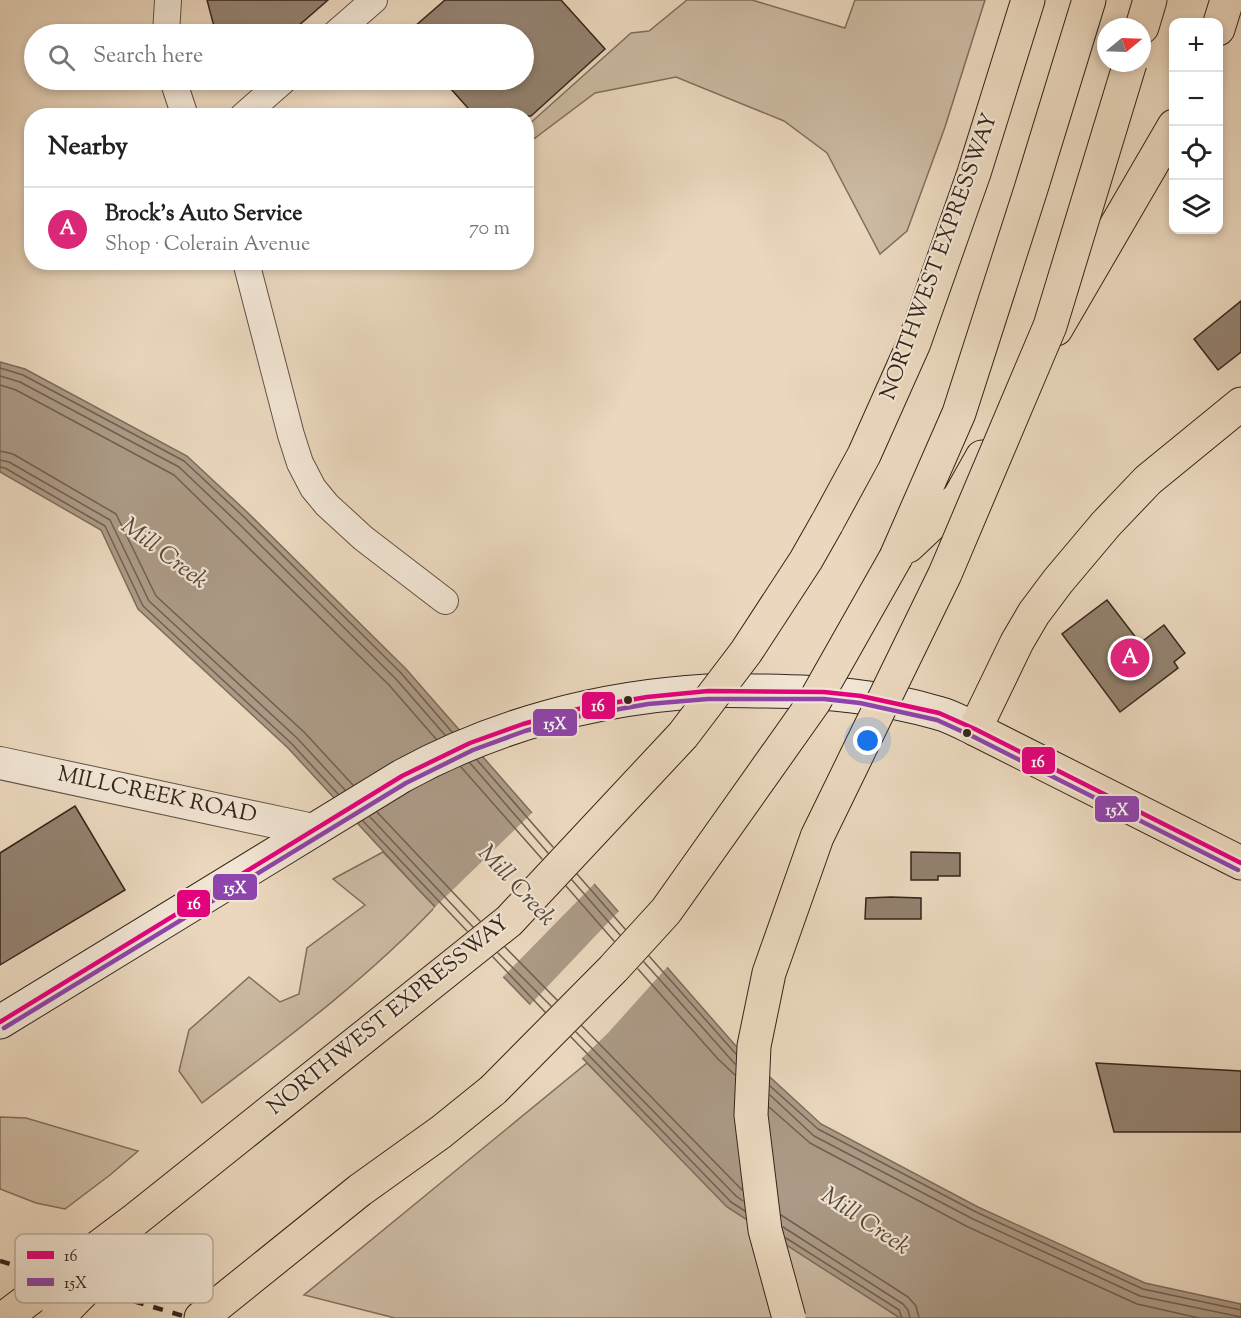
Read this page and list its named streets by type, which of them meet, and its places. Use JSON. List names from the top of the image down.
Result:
{
  "streets": {
    "main road": ["NORTHWEST EXPRESSWAY"],
    "street": ["MILLCREEK ROAD"]
  },
  "water": ["Mill Creek"],
  "lines": ["transit line 16", "transit line 15X"],
  "legend": ["16", "15X"],
  "north": "right",
  "page": {
    "map_buttons": ["+", "−"],
    "search": "Search here",
    "heading": "Nearby",
    "list": [
      {
        "mark": "A",
        "name": "Brock's Auto Service",
        "note": "Shop · Colerain Avenue",
        "value": "70 m"
      }
    ],
    "pins": "A"
  }
}
